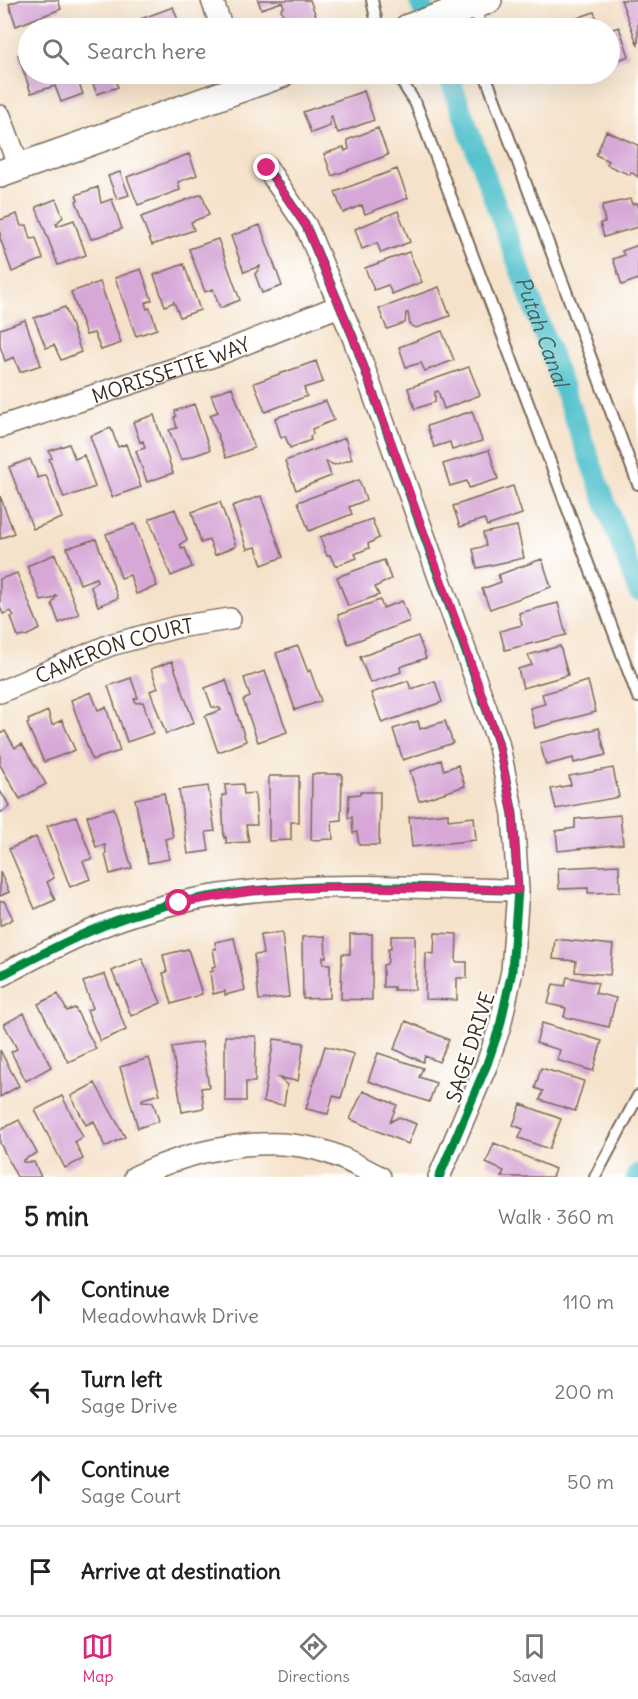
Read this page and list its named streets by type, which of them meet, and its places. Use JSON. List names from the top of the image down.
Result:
{
  "streets": {
    "street": ["MORISSETTE WAY", "CAMERON COURT", "SAGE DRIVE"]
  },
  "crossings": [
    ["MORISSETTE WAY", "SAGE DRIVE"]
  ],
  "water": ["Putah Canal"],
  "page": {
    "search": "Search here",
    "heading": ["5 min", "Walk · 360 m"],
    "list": [
      ["Continue", "Meadowhawk Drive", "110 m"],
      ["Turn left", "Sage Drive", "200 m"],
      ["Continue", "Sage Court", "50 m"],
      "Arrive at destination"
    ],
    "nav": ["Map", "Directions", "Saved"]
  }
}
